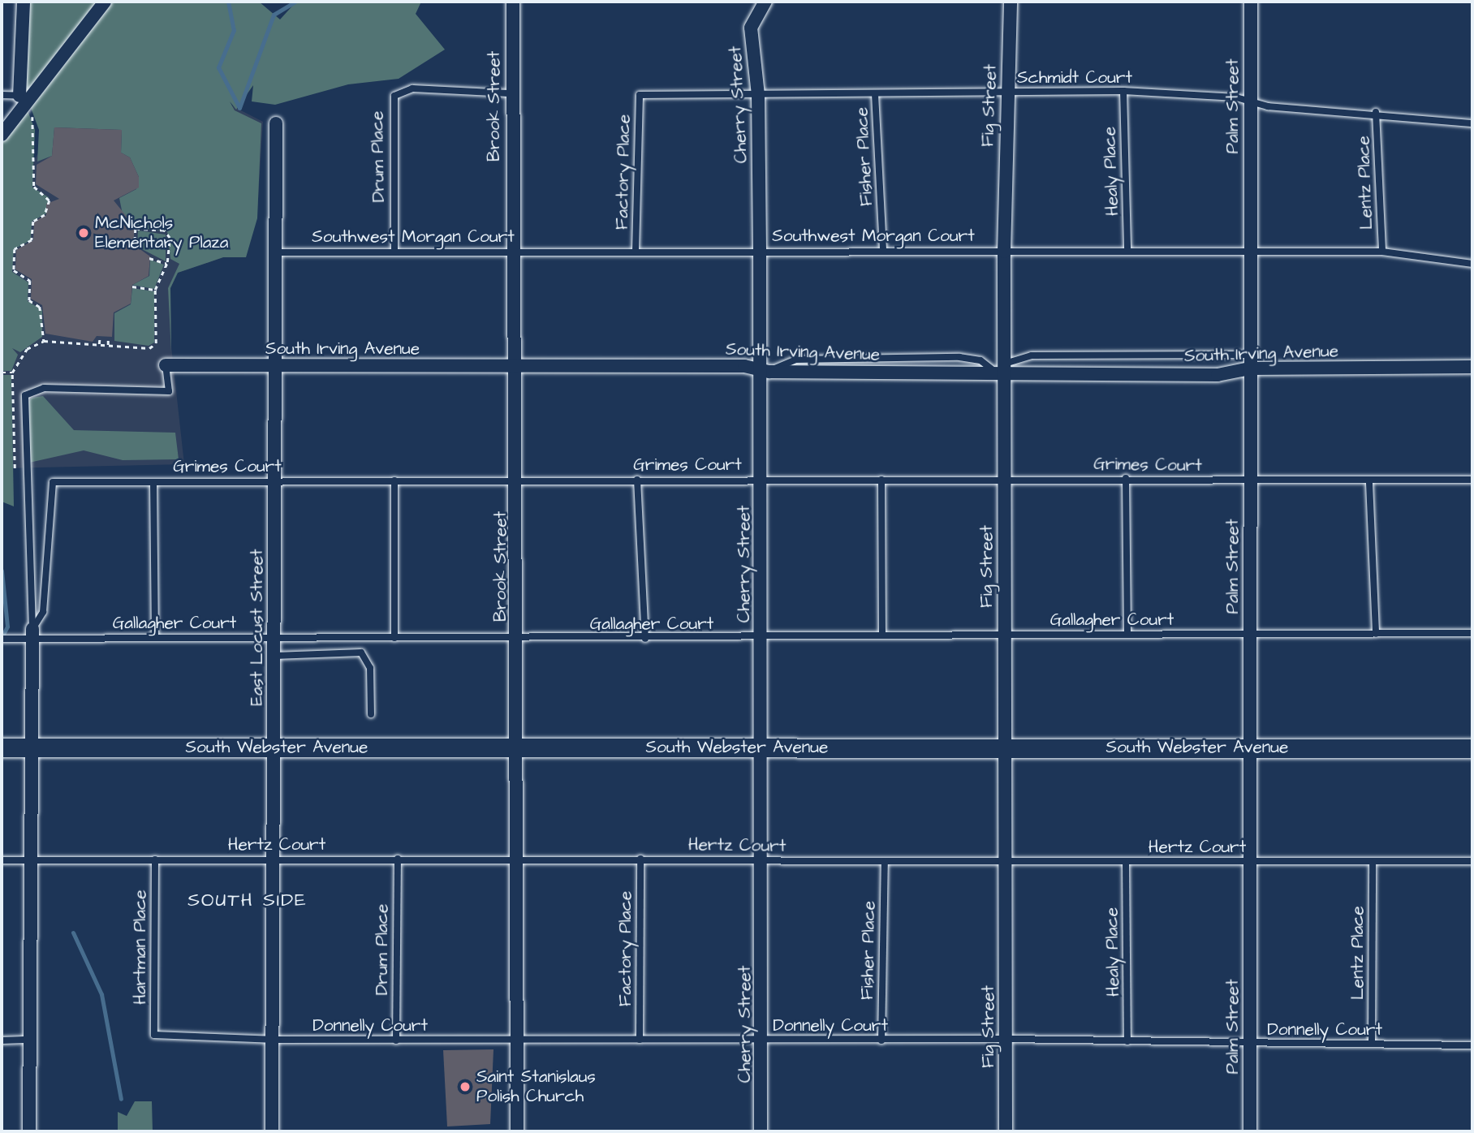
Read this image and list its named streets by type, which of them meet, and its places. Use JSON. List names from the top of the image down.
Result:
{
  "streets": {
    "street": [
      "Cherry Street",
      "Fig Street",
      "Brook Street",
      "Palm Street",
      "South Irving Avenue",
      "East Locust Street",
      "South Webster Avenue"
    ],
    "lane": [
      "Schmidt Court",
      "Drum Place",
      "Fisher Place",
      "Healy Place",
      "Factory Place",
      "Lentz Place",
      "Southwest Morgan Court",
      "Grimes Court",
      "Gallagher Court",
      "Hertz Court",
      "Hartman Place",
      "Donnelly Court"
    ]
  },
  "crossings": [
    ["Schmidt Court", "Cherry Street"],
    ["Schmidt Court", "Fig Street"],
    ["Schmidt Court", "Palm Street"],
    ["Schmidt Court", "Fisher Place"],
    ["Schmidt Court", "Healy Place"],
    ["Schmidt Court", "Factory Place"],
    ["Schmidt Court", "Lentz Place"],
    ["Cherry Street", "Southwest Morgan Court"],
    ["Cherry Street", "South Irving Avenue"],
    ["Cherry Street", "Grimes Court"],
    ["Cherry Street", "Gallagher Court"],
    ["Cherry Street", "South Webster Avenue"],
    ["Cherry Street", "Hertz Court"],
    ["Cherry Street", "Donnelly Court"],
    ["Fig Street", "Southwest Morgan Court"],
    ["Fig Street", "South Irving Avenue"],
    ["Fig Street", "Grimes Court"],
    ["Fig Street", "Gallagher Court"],
    ["Fig Street", "South Webster Avenue"],
    ["Fig Street", "Hertz Court"],
    ["Fig Street", "Donnelly Court"],
    ["Brook Street", "Drum Place"],
    ["Brook Street", "Southwest Morgan Court"],
    ["Brook Street", "South Irving Avenue"],
    ["Brook Street", "Grimes Court"],
    ["Brook Street", "Gallagher Court"],
    ["Brook Street", "South Webster Avenue"],
    ["Brook Street", "Hertz Court"],
    ["Brook Street", "Donnelly Court"],
    ["Palm Street", "Southwest Morgan Court"],
    ["Palm Street", "South Irving Avenue"],
    ["Palm Street", "Grimes Court"],
    ["Palm Street", "Gallagher Court"],
    ["Palm Street", "South Webster Avenue"],
    ["Palm Street", "Hertz Court"],
    ["Palm Street", "Donnelly Court"],
    ["Drum Place", "Southwest Morgan Court"],
    ["Drum Place", "Hertz Court"],
    ["Drum Place", "Donnelly Court"],
    ["Fisher Place", "Southwest Morgan Court"],
    ["Fisher Place", "Hertz Court"],
    ["Fisher Place", "Donnelly Court"],
    ["Healy Place", "Southwest Morgan Court"],
    ["Healy Place", "Hertz Court"],
    ["Healy Place", "Donnelly Court"],
    ["Factory Place", "Southwest Morgan Court"],
    ["Factory Place", "Hertz Court"],
    ["Factory Place", "Donnelly Court"],
    ["Lentz Place", "Southwest Morgan Court"],
    ["Lentz Place", "Hertz Court"],
    ["Lentz Place", "Donnelly Court"],
    ["Southwest Morgan Court", "East Locust Street"],
    ["South Irving Avenue", "East Locust Street"],
    ["Grimes Court", "Gallagher Court"],
    ["Grimes Court", "East Locust Street"],
    ["Gallagher Court", "East Locust Street"],
    ["East Locust Street", "South Webster Avenue"],
    ["East Locust Street", "Hertz Court"],
    ["East Locust Street", "Donnelly Court"],
    ["Hertz Court", "Hartman Place"],
    ["Hartman Place", "Donnelly Court"]
  ],
  "districts": ["SOUTH SIDE"],
  "places": ["McNichols Elementary Plaza", "Saint Stanislaus Polish Church"]
}
